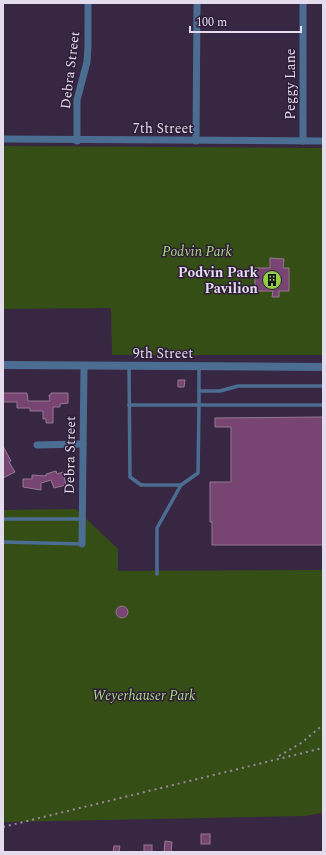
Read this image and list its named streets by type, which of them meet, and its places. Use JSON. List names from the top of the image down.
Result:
{
  "streets": {
    "street": [
      "Debra Street",
      "Peggy Lane",
      "7th Street",
      "9th Street"
    ]
  },
  "crossings": [
    ["Debra Street", "7th Street"],
    ["Debra Street", "9th Street"],
    ["Peggy Lane", "7th Street"]
  ],
  "parks": ["Podvin Park", "Weyerhauser Park"],
  "places": {
    "building": ["Podvin Park Pavilion"]
  },
  "scale_bar": "100 m"
}
